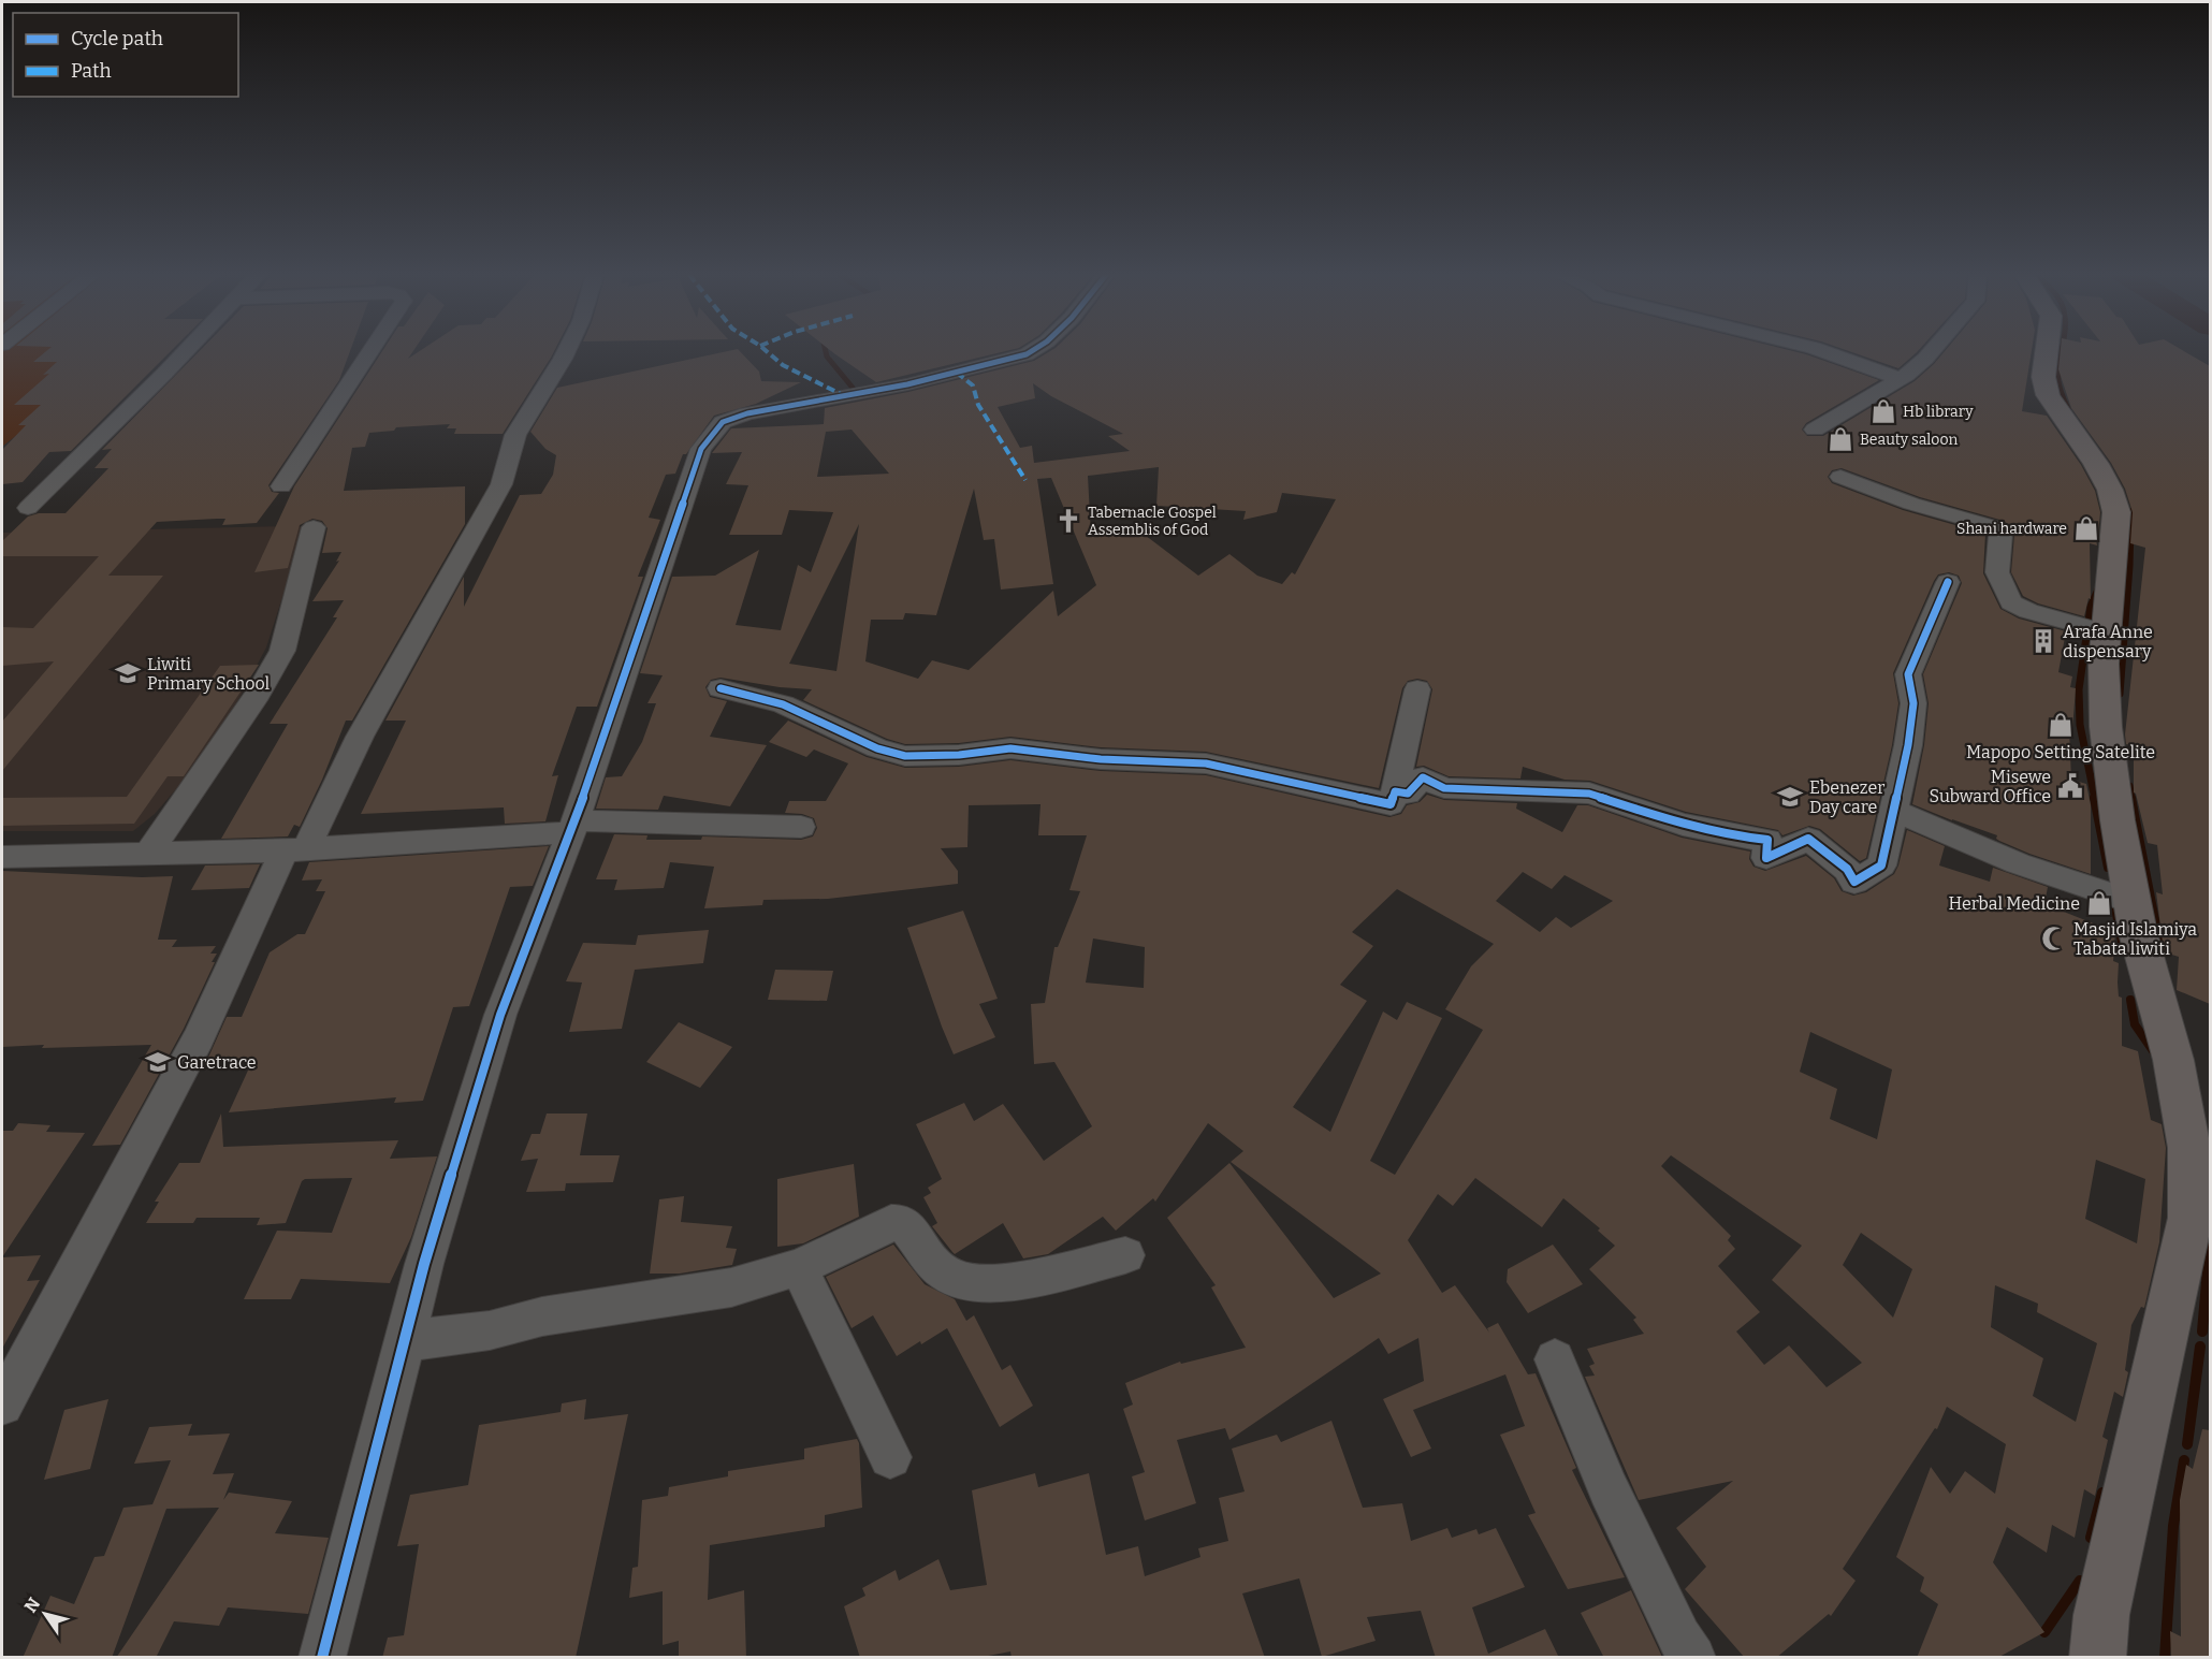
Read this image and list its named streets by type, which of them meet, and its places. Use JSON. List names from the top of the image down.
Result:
{
  "places": {
    "shop": [
      "Hb library",
      "Beauty saloon",
      "Shani hardware",
      "Mapopo Setting Satelite",
      "Herbal Medicine"
    ],
    "church": ["Tabernacle Gospel Assemblis of God"],
    "building": ["Arafa Anne dispensary"],
    "school or university": ["Liwiti Primary School", "Ebenezer Day care", "Garetrace"],
    "public building": ["Misewe Subward Office"],
    "mosque": ["Masjid Islamiya Tabata liwiti"]
  },
  "legend": ["Cycle path", "Path"],
  "north": "top left"
}
